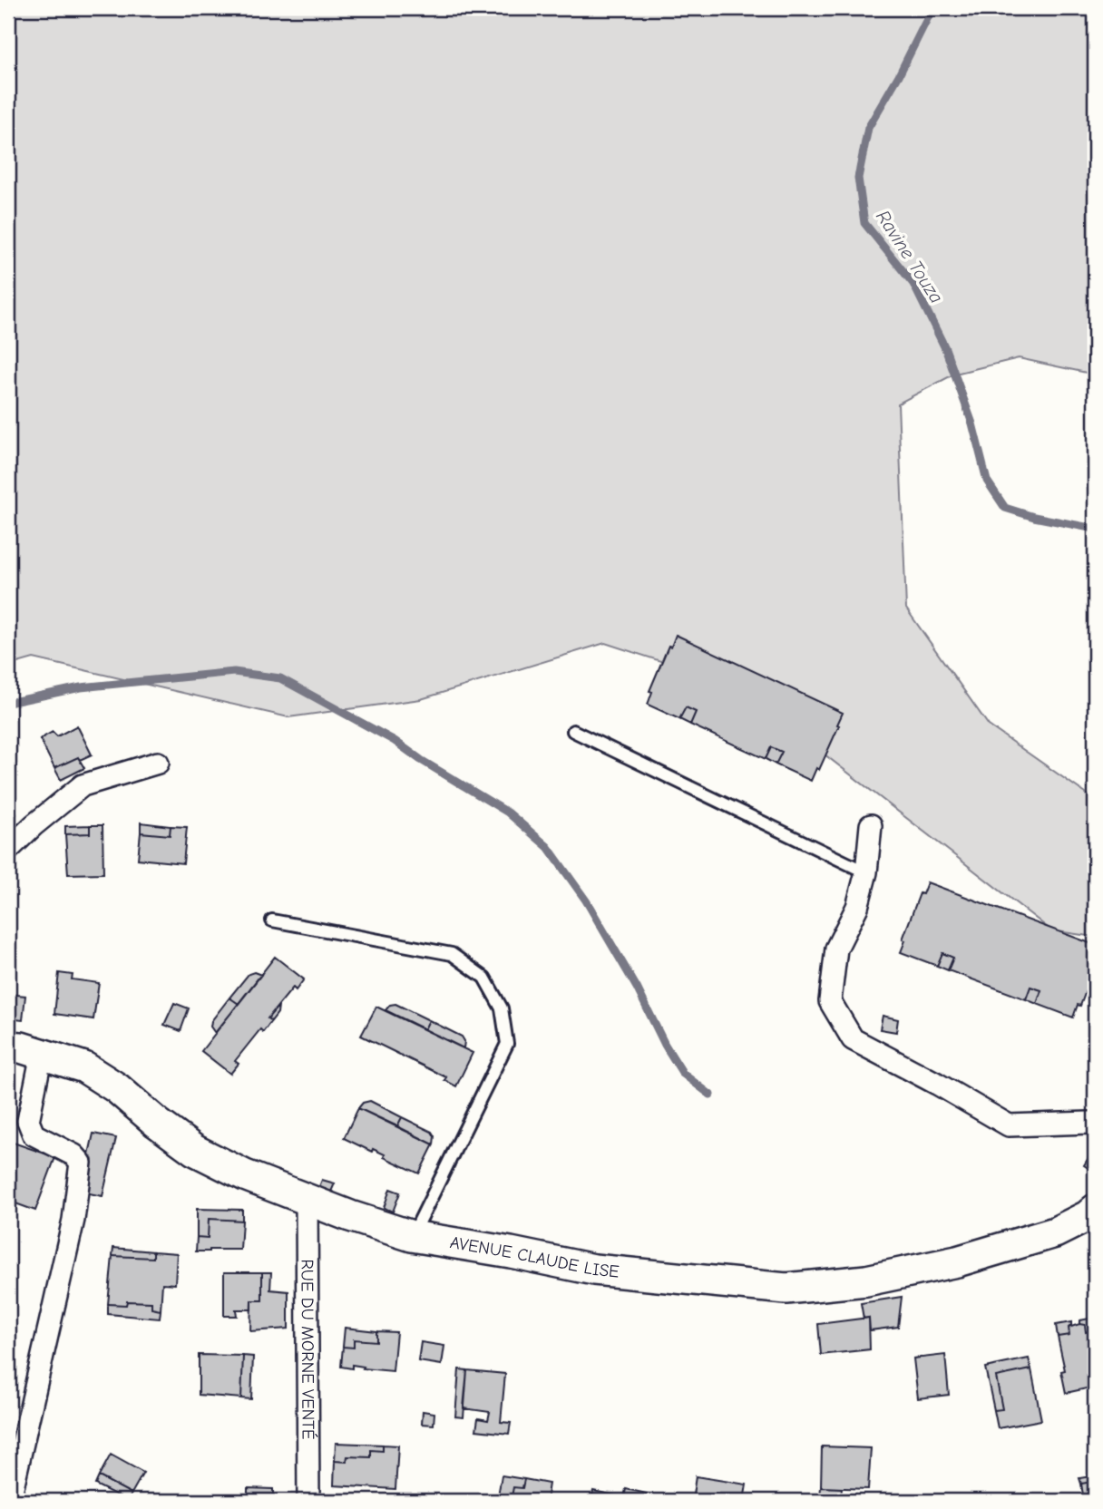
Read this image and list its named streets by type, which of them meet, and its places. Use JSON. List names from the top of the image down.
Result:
{
  "streets": {
    "street": ["AVENUE CLAUDE LISE", "RUE DU MORNE VENTÉ"]
  },
  "crossings": [
    ["AVENUE CLAUDE LISE", "RUE DU MORNE VENTÉ"]
  ],
  "water": ["Ravine Touza"]
}
